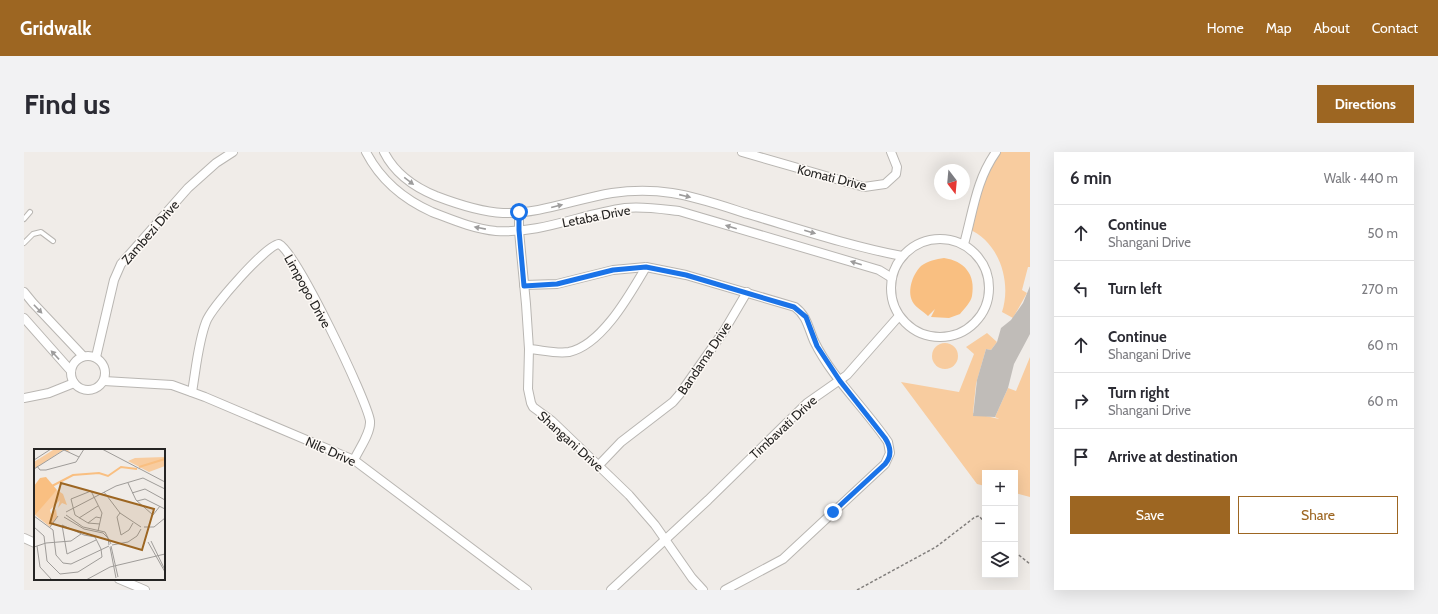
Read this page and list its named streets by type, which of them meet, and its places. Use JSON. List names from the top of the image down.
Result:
{
  "streets": {
    "street": [
      "Komati Drive",
      "Letaba Drive",
      "Zambezi Drive",
      "Limpopo Drive",
      "Bandama Drive",
      "Timbavati Drive",
      "Shangani Drive",
      "Nile Drive"
    ]
  },
  "crossings": [
    ["Letaba Drive", "Timbavati Drive"],
    ["Letaba Drive", "Shangani Drive"],
    ["Zambezi Drive", "Nile Drive"],
    ["Limpopo Drive", "Nile Drive"],
    ["Bandama Drive", "Shangani Drive"],
    ["Timbavati Drive", "Shangani Drive"]
  ],
  "north": "bottom",
  "page": {
    "header": "Gridwalk",
    "nav": [
      "Home",
      "Map",
      "About",
      "Contact"
    ],
    "buttons": [
      "Directions",
      ["Save", "Share"]
    ],
    "title": "Find us",
    "heading": ["6 min", "Walk · 440 m"],
    "list": [
      ["Continue", "Shangani Drive", "50 m"],
      ["Turn left", "270 m"],
      ["Continue", "Shangani Drive", "60 m"],
      ["Turn right", "Shangani Drive", "60 m"],
      "Arrive at destination"
    ],
    "map_buttons": ["+", "−"]
  }
}
